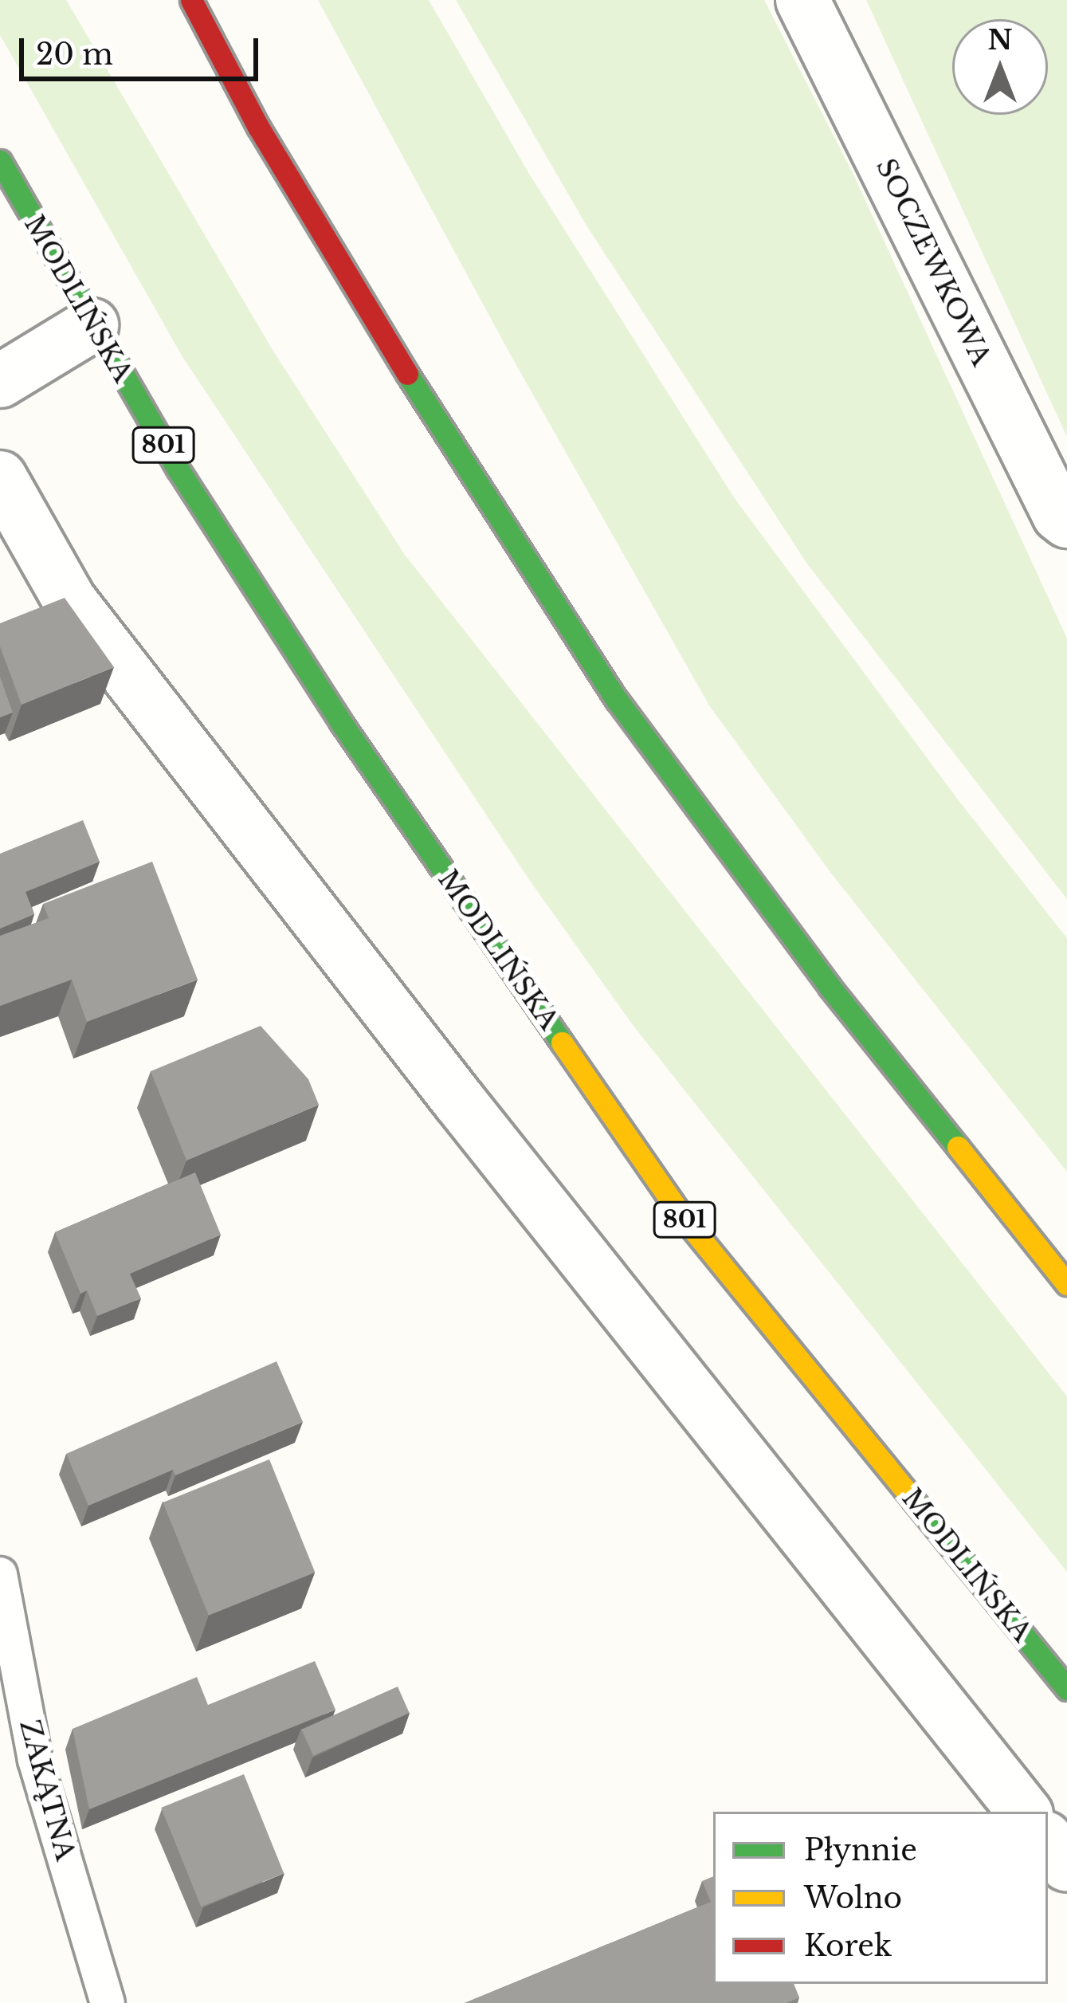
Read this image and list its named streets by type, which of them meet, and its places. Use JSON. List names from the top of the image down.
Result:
{
  "streets": {
    "main road": ["MODLIŃSKA", "801"],
    "street": ["SOCZEWKOWA"],
    "lane": ["ZAKĄTNA"]
  },
  "legend": ["Płynnie", "Wolno", "Korek"],
  "scale_bar": "20 m",
  "north": "top"
}
